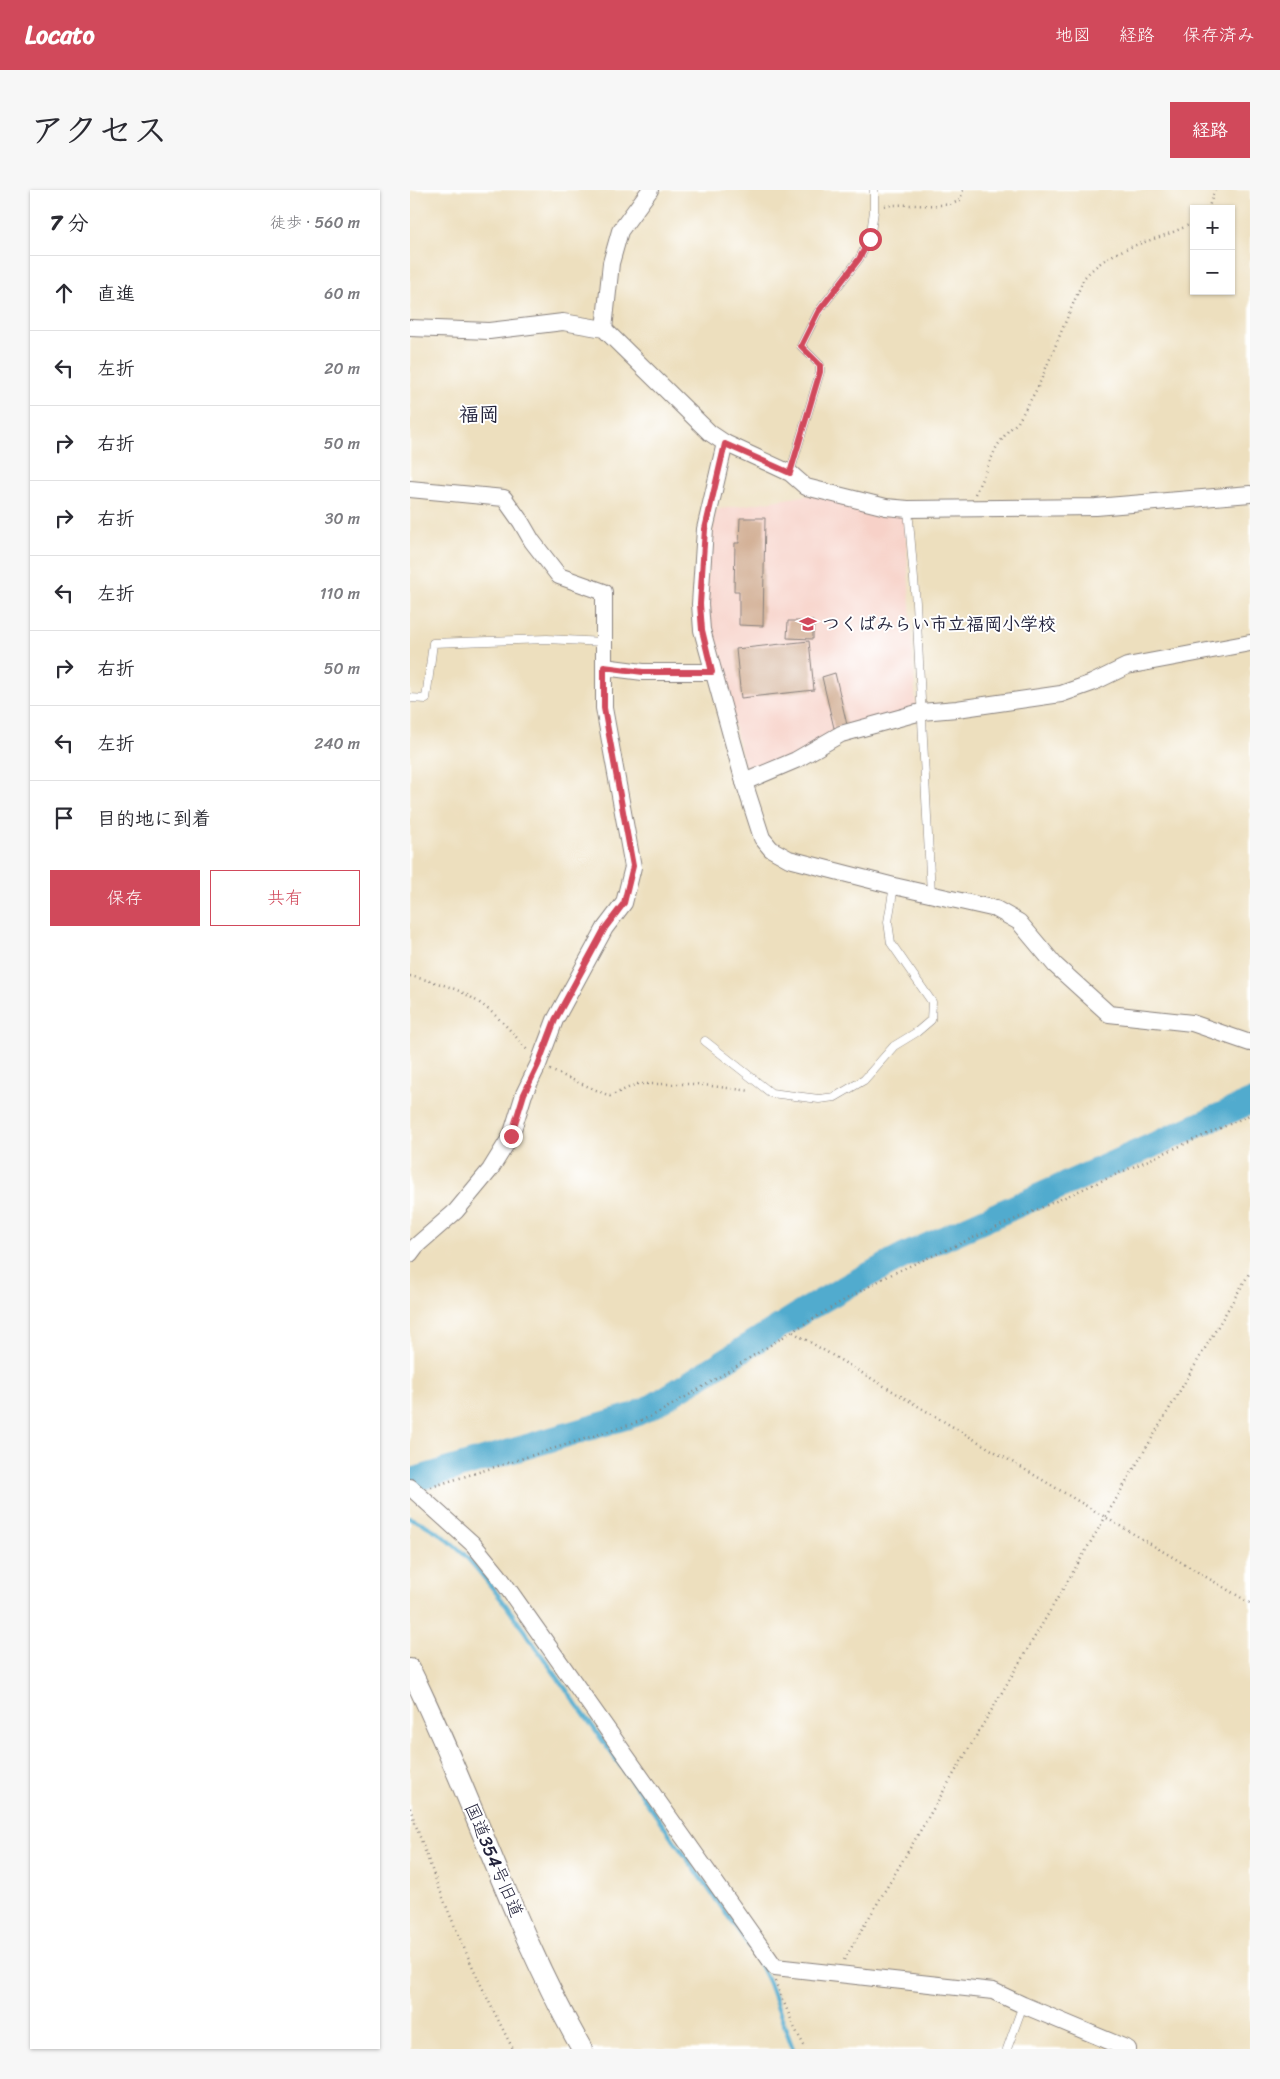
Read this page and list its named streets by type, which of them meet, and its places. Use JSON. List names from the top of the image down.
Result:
{
  "streets": {
    "street": ["国道354号旧道"]
  },
  "districts": ["福岡"],
  "places": {
    "school or university": ["つくばみらい市立福岡小学校"]
  },
  "page": {
    "header": "Locato",
    "nav": ["地図", "経路", "保存済み"],
    "title": "アクセス",
    "buttons": [
      "経路",
      ["保存", "共有"]
    ],
    "heading": ["7 分", "徒歩 · 560 m"],
    "map_buttons": ["+", "−"],
    "list": [
      ["直進", "60 m"],
      ["左折", "20 m"],
      ["右折", "50 m"],
      ["右折", "30 m"],
      ["左折", "110 m"],
      ["右折", "50 m"],
      ["左折", "240 m"],
      "目的地に到着"
    ]
  }
}
